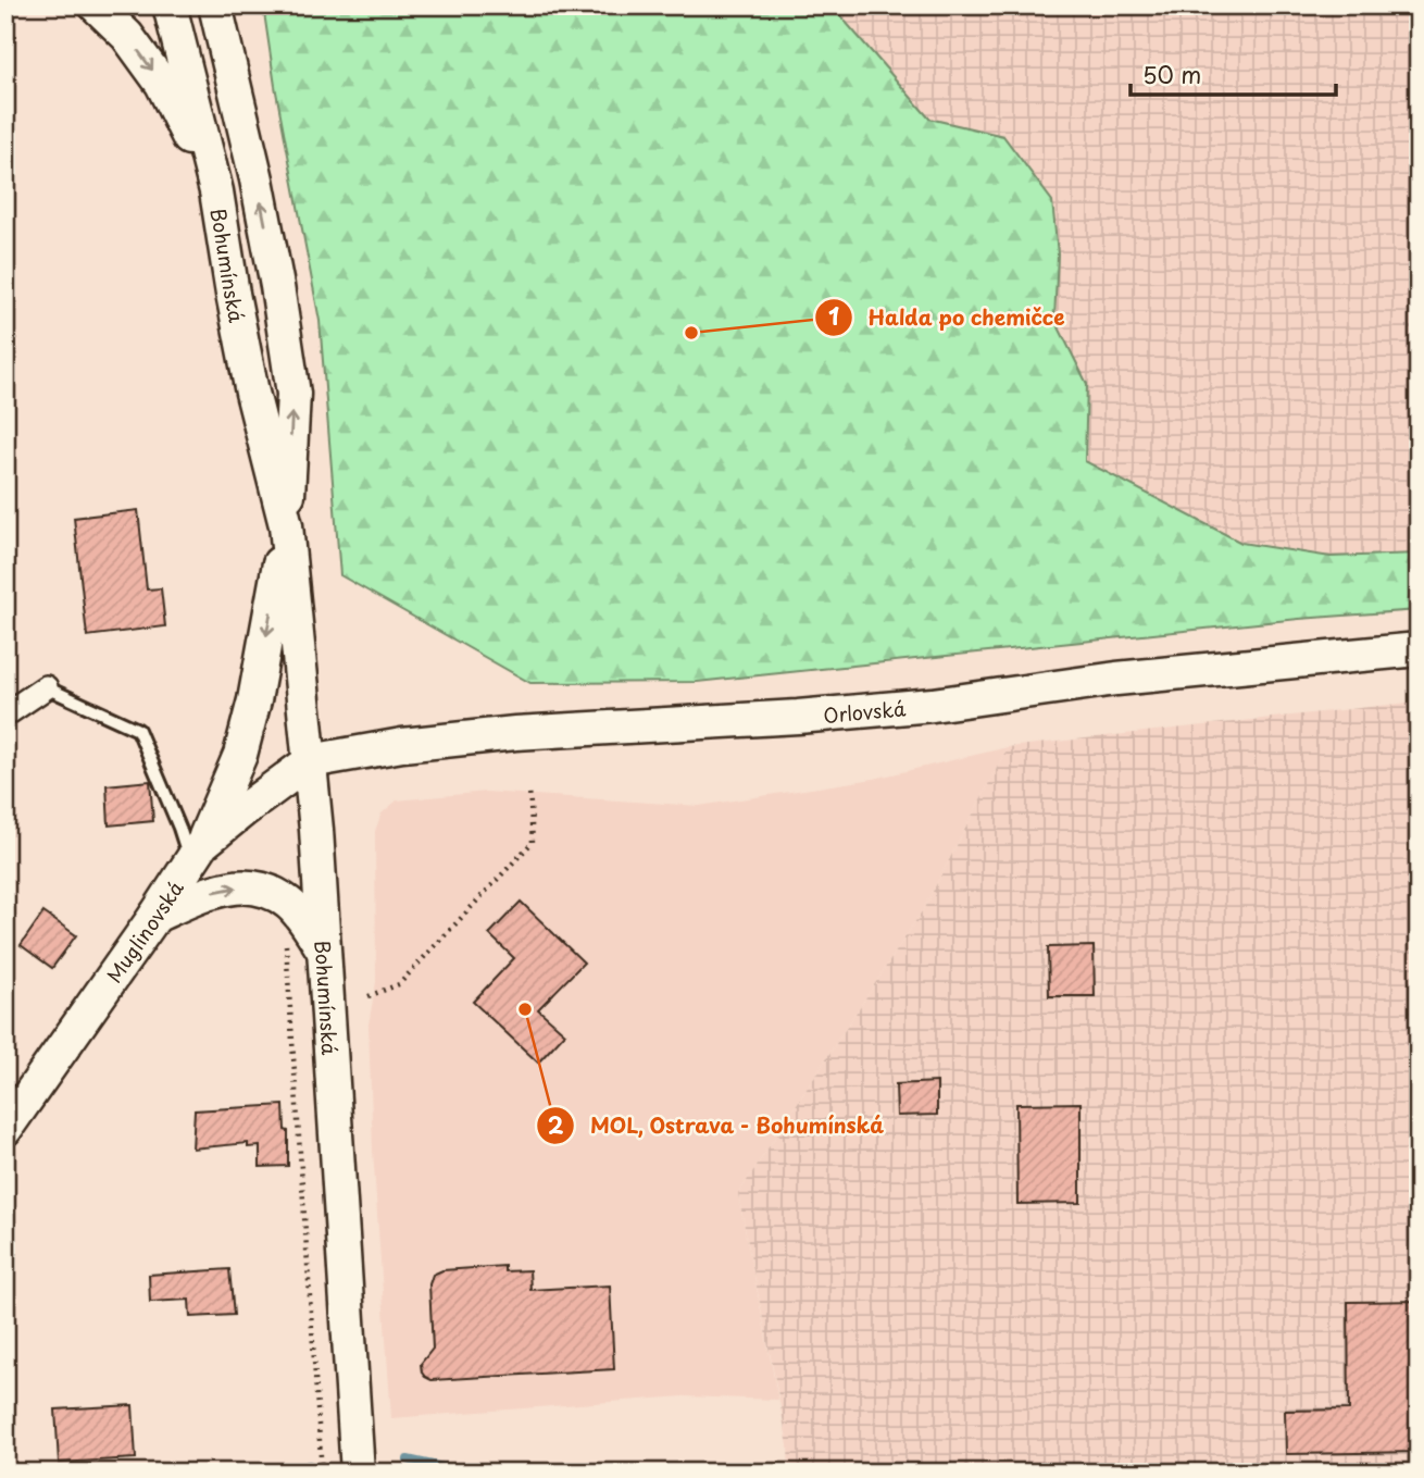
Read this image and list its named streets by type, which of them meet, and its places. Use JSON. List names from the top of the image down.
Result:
{
  "streets": {
    "main road": ["Bohumínská", "Orlovská", "Muglinovská"]
  },
  "crossings": [
    ["Bohumínská", "Orlovská"],
    ["Bohumínská", "Muglinovská"],
    ["Orlovská", "Muglinovská"]
  ],
  "places": ["Halda po chemičce", "MOL, Ostrava - Bohumínská"],
  "scale_bar": "50 m"
}
